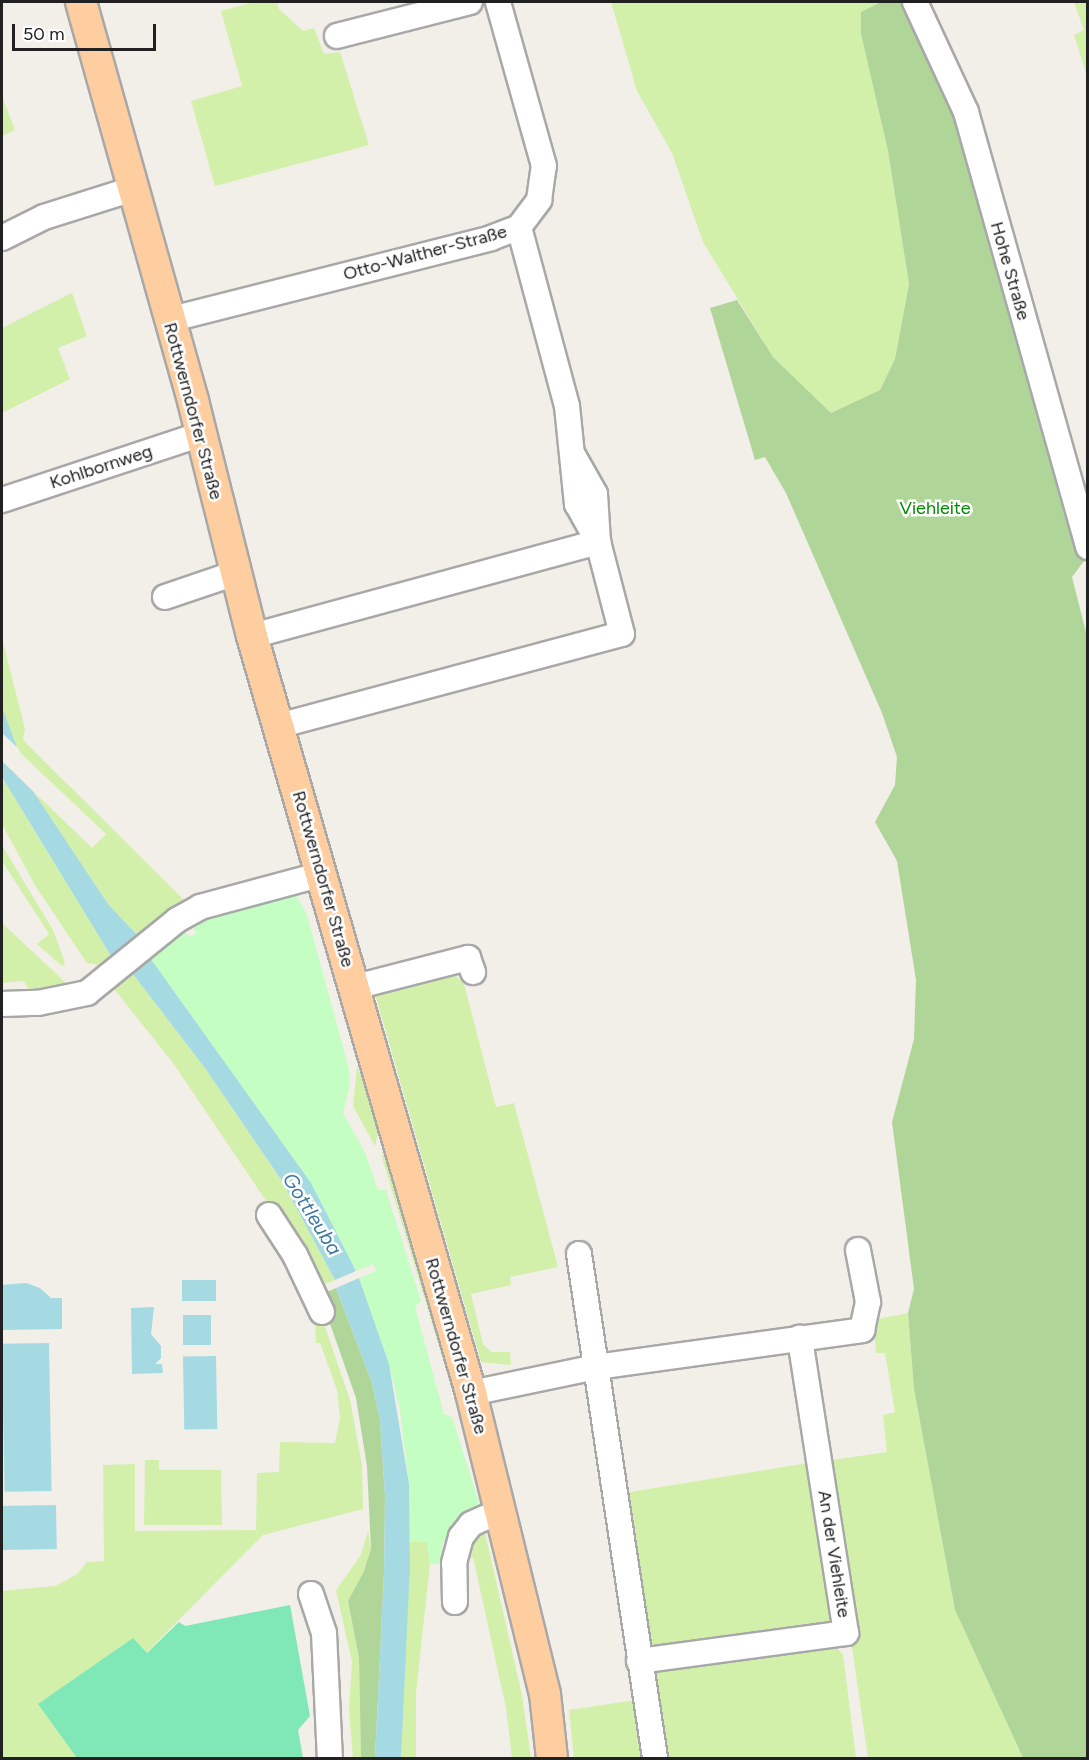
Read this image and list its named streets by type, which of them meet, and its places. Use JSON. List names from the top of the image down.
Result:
{
  "streets": {
    "main road": ["Rottwerndorfer Straße"],
    "street": [
      "Otto-Walther-Straße",
      "Hohe Straße",
      "Kohlbornweg",
      "An der Viehleite"
    ]
  },
  "crossings": [
    ["Otto-Walther-Straße", "Rottwerndorfer Straße"],
    ["Rottwerndorfer Straße", "Kohlbornweg"]
  ],
  "water": ["Gottleuba"],
  "parks": ["Viehleite"],
  "scale_bar": "50 m"
}
